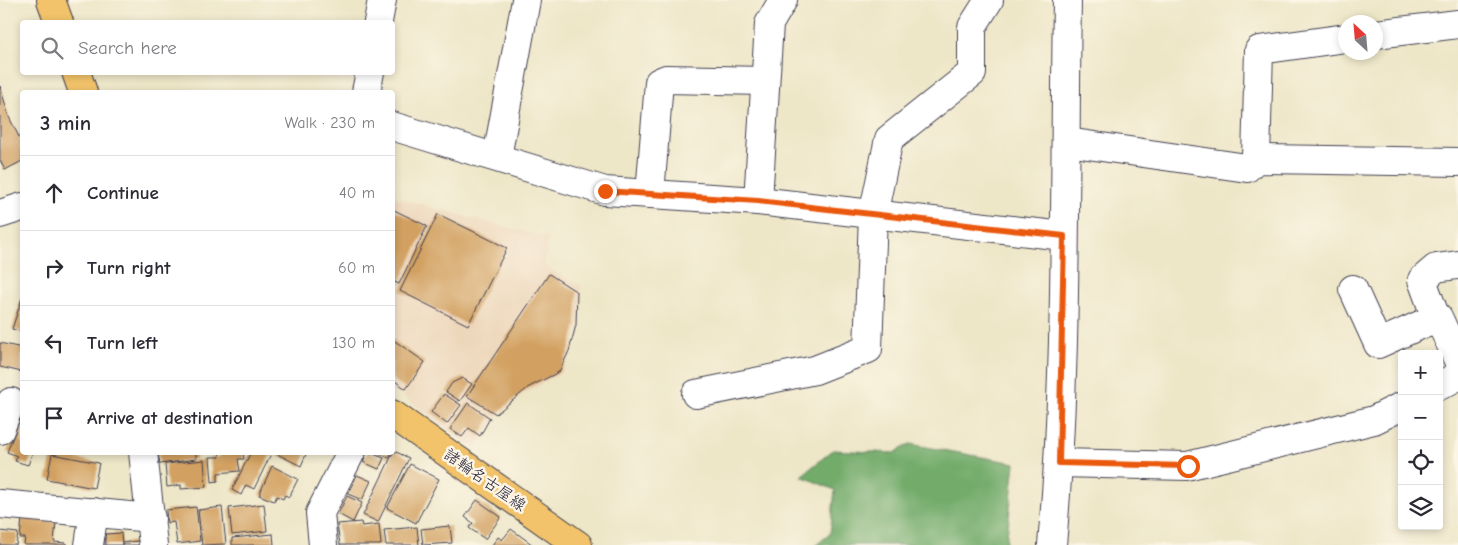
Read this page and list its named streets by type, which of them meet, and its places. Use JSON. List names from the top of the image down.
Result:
{
  "streets": {
    "main road": ["諸輪名古屋線"]
  },
  "north": "top left",
  "page": {
    "search": "Search here",
    "heading": ["3 min", "Walk · 230 m"],
    "list": [
      ["Continue", "40 m"],
      ["Turn right", "60 m"],
      ["Turn left", "130 m"],
      "Arrive at destination"
    ],
    "map_buttons": ["+", "−"]
  }
}
